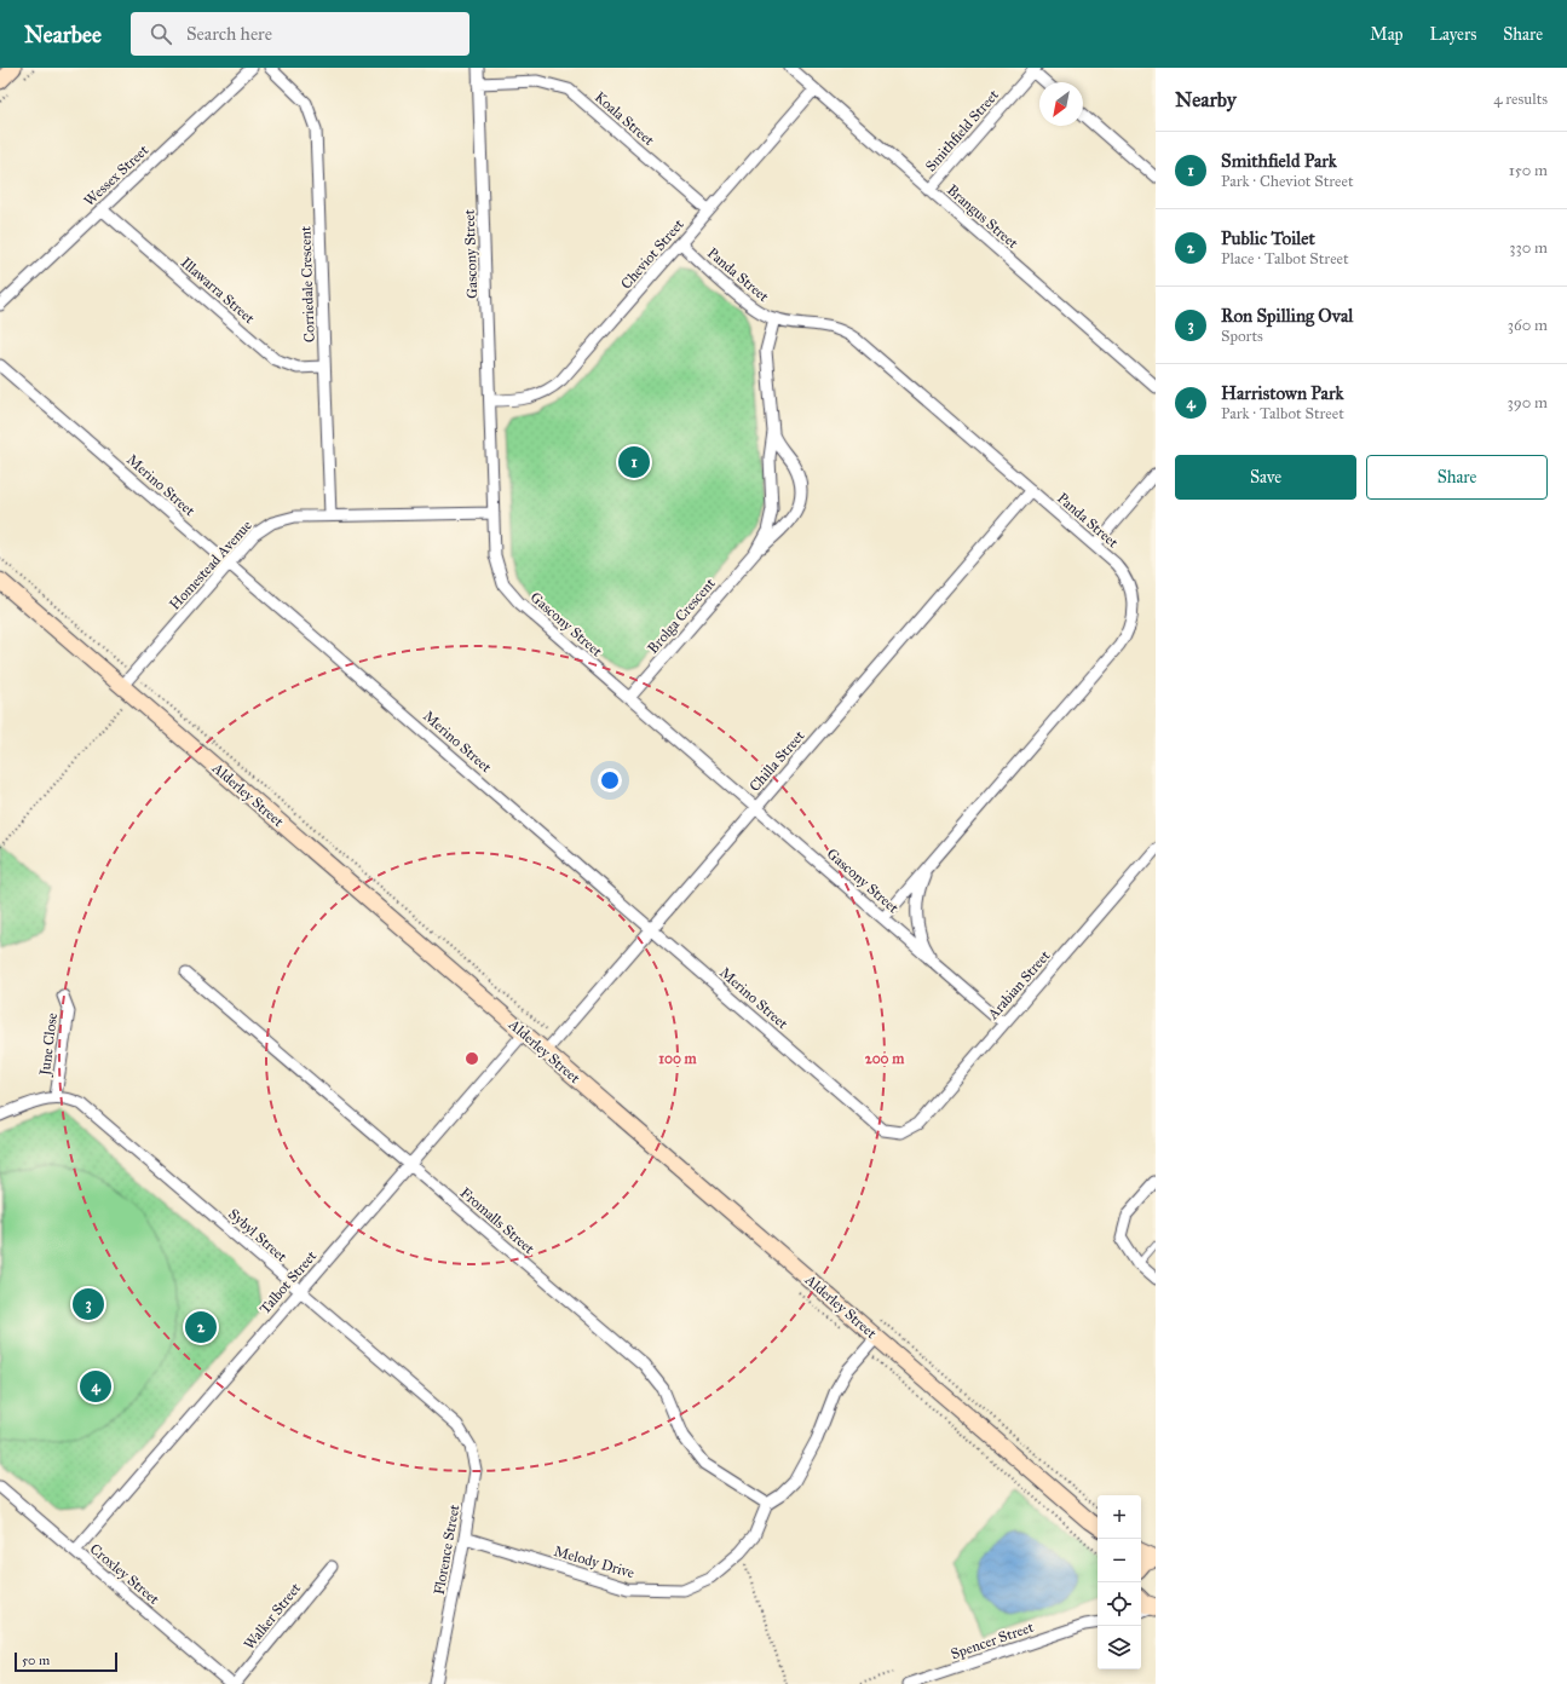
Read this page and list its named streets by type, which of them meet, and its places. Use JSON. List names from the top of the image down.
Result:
{
  "streets": {
    "street": [
      "Koala Street",
      "Smithfield Street",
      "Wessex Street",
      "Brangus Street",
      "Gascony Street",
      "Cheviot Street",
      "Panda Street",
      "Corriedale Crescent",
      "Illawarra Street",
      "Merino Street",
      "Homestead Avenue",
      "Brolga Crescent",
      "Chilla Street",
      "Alderley Street",
      "Arabian Street",
      "June Close",
      "Fromalls Street",
      "Sybyl Street",
      "Talbot Street",
      "Florence Street",
      "Melody Drive",
      "Croxley Street",
      "Walker Street",
      "Spencer Street"
    ]
  },
  "crossings": [
    ["Koala Street", "Gascony Street"],
    ["Koala Street", "Cheviot Street"],
    ["Smithfield Street", "Brangus Street"],
    ["Wessex Street", "Illawarra Street"],
    ["Brangus Street", "Cheviot Street"],
    ["Gascony Street", "Cheviot Street"],
    ["Gascony Street", "Panda Street"],
    ["Gascony Street", "Homestead Avenue"],
    ["Gascony Street", "Brolga Crescent"],
    ["Gascony Street", "Chilla Street"],
    ["Gascony Street", "Arabian Street"],
    ["Cheviot Street", "Panda Street"],
    ["Panda Street", "Brolga Crescent"],
    ["Panda Street", "Chilla Street"],
    ["Corriedale Crescent", "Illawarra Street"],
    ["Corriedale Crescent", "Homestead Avenue"],
    ["Merino Street", "Homestead Avenue"],
    ["Merino Street", "Chilla Street"],
    ["Merino Street", "Arabian Street"],
    ["Homestead Avenue", "Alderley Street"],
    ["Chilla Street", "Alderley Street"],
    ["Alderley Street", "Talbot Street"],
    ["June Close", "Sybyl Street"],
    ["Fromalls Street", "Talbot Street"],
    ["Fromalls Street", "Melody Drive"],
    ["Sybyl Street", "Talbot Street"],
    ["Sybyl Street", "Florence Street"],
    ["Talbot Street", "Croxley Street"],
    ["Florence Street", "Melody Drive"]
  ],
  "scale_bar": "50 m",
  "north": "bottom left",
  "page": {
    "header": "Nearbee",
    "search": "Search here",
    "nav": ["Map", "Layers", "Share"],
    "heading": ["Nearby", "4 results"],
    "list": [
      {
        "mark": "1",
        "name": "Smithfield Park",
        "note": "Park · Cheviot Street",
        "value": "150 m"
      },
      {
        "mark": "2",
        "name": "Public Toilet",
        "note": "Place · Talbot Street",
        "value": "330 m"
      },
      {
        "mark": "3",
        "name": "Ron Spilling Oval",
        "note": "Sports",
        "value": "360 m"
      },
      {
        "mark": "4",
        "name": "Harristown Park",
        "note": "Park · Talbot Street",
        "value": "390 m"
      }
    ],
    "buttons": ["Save", "Share"],
    "pins": [
      "1",
      "3",
      "2",
      "4"
    ],
    "map_buttons": ["+", "−"],
    "scale": "50 m"
  },
  "rings": ["100 m", "200 m"]
}
